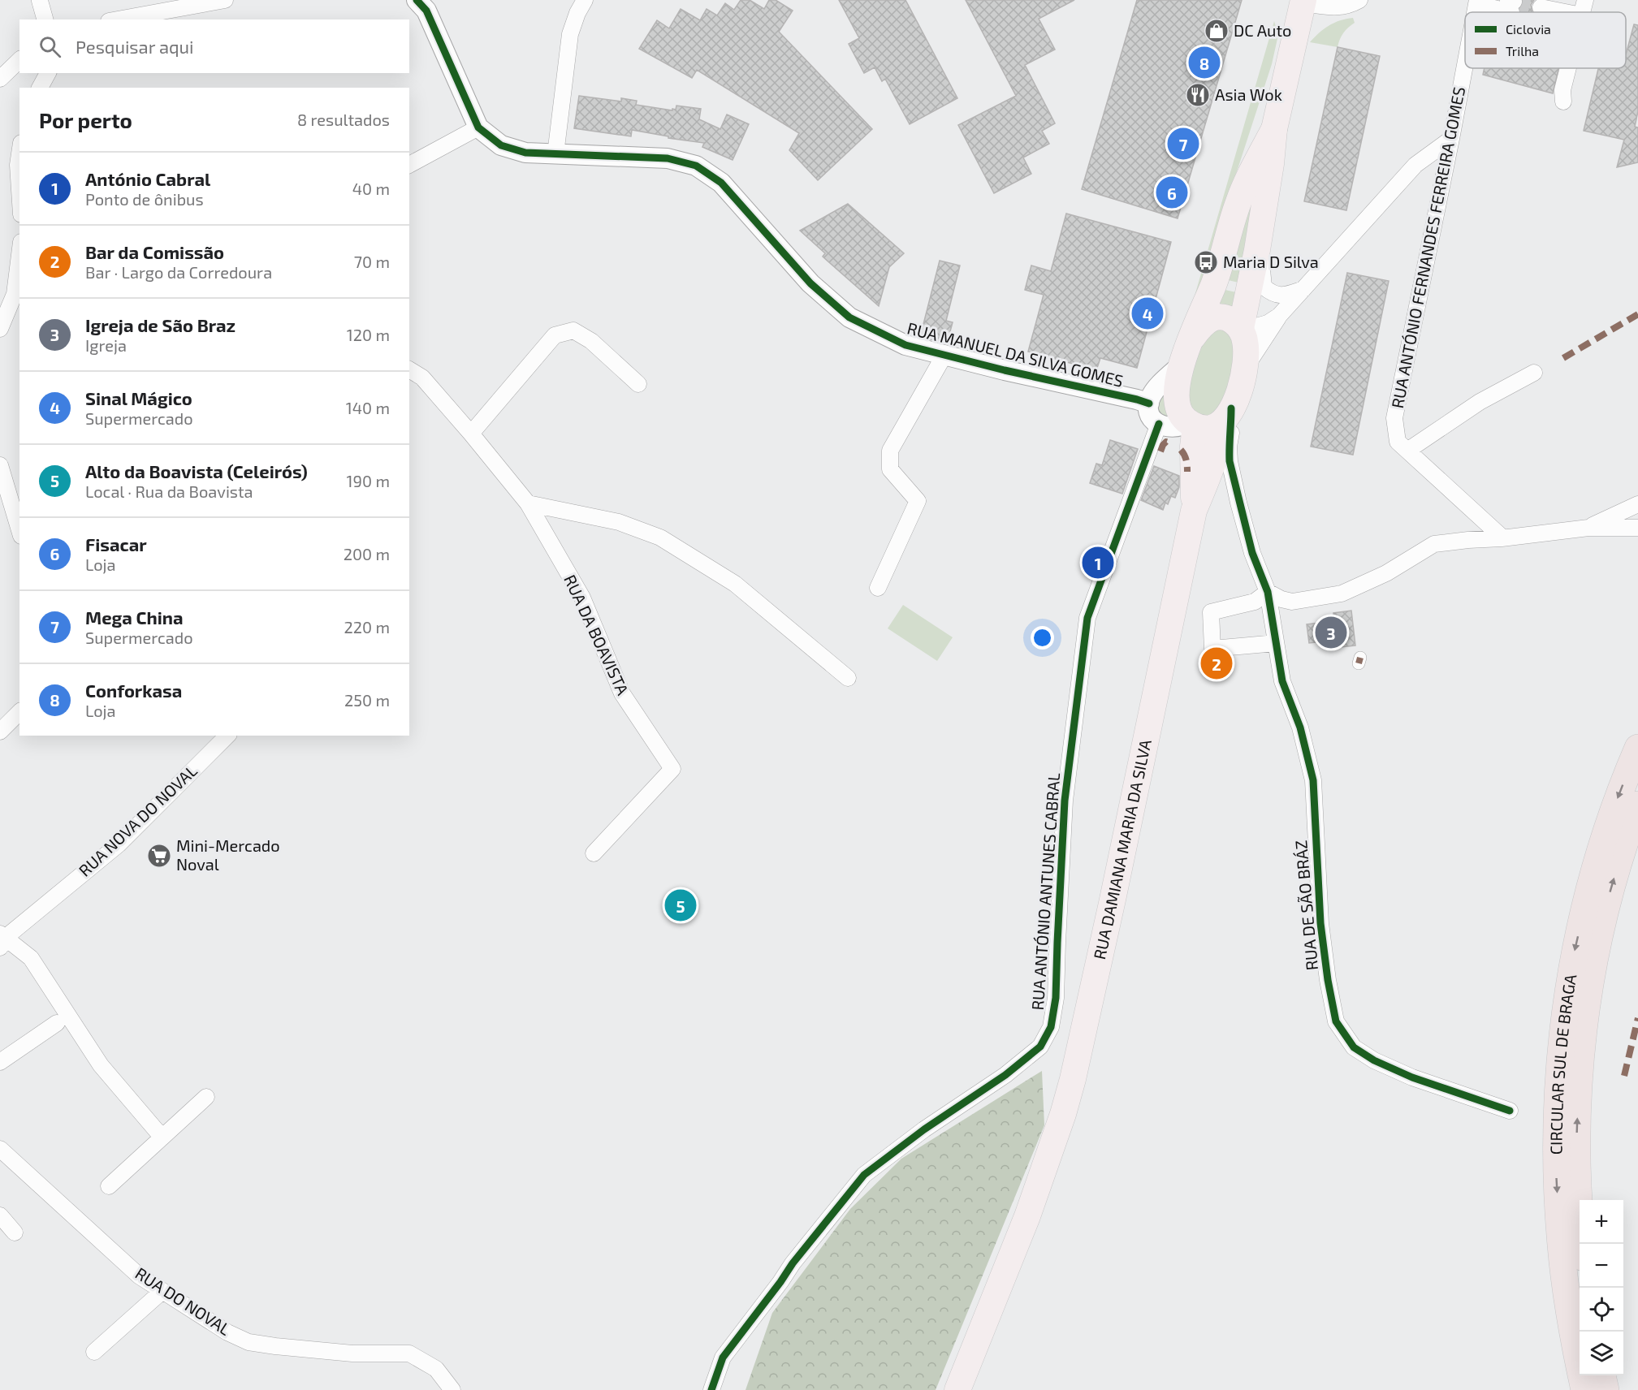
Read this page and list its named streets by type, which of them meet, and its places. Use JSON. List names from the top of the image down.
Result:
{
  "streets": {
    "highway": ["CIRCULAR SUL DE BRAGA"],
    "main road": ["RUA DAMIANA MARIA DA SILVA"],
    "street": [
      "RUA ANTÓNIO FERNANDES FERREIRA GOMES",
      "RUA MANUEL DA SILVA GOMES",
      "RUA DA BOAVISTA",
      "RUA NOVA DO NOVAL",
      "RUA ANTÓNIO ANTUNES CABRAL",
      "RUA DE SÃO BRÁZ",
      "RUA DO NOVAL"
    ]
  },
  "crossings": [
    ["RUA DAMIANA MARIA DA SILVA", "RUA ANTÓNIO ANTUNES CABRAL"],
    ["RUA DAMIANA MARIA DA SILVA", "RUA DE SÃO BRÁZ"]
  ],
  "places": {
    "shop": ["DC Auto"],
    "restaurant": ["Asia Wok"],
    "bus stop": ["Maria D Silva"],
    "supermarket": ["Mini-Mercado Noval"]
  },
  "legend": ["Ciclovia", "Trilha"],
  "page": {
    "search": "Pesquisar aqui",
    "pins": [
      "8",
      "7",
      "6",
      "4",
      "1",
      "3",
      "2",
      "5"
    ],
    "heading": ["Por perto", "8 resultados"],
    "list": [
      {
        "mark": "1",
        "name": "António Cabral",
        "note": "Ponto de ônibus",
        "value": "40 m"
      },
      {
        "mark": "2",
        "name": "Bar da Comissão",
        "note": "Bar · Largo da Corredoura",
        "value": "70 m"
      },
      {
        "mark": "3",
        "name": "Igreja de São Braz",
        "note": "Igreja",
        "value": "120 m"
      },
      {
        "mark": "4",
        "name": "Sinal Mágico",
        "note": "Supermercado",
        "value": "140 m"
      },
      {
        "mark": "5",
        "name": "Alto da Boavista (Celeirós)",
        "note": "Local · Rua da Boavista",
        "value": "190 m"
      },
      {
        "mark": "6",
        "name": "Fisacar",
        "note": "Loja",
        "value": "200 m"
      },
      {
        "mark": "7",
        "name": "Mega China",
        "note": "Supermercado",
        "value": "220 m"
      },
      {
        "mark": "8",
        "name": "Conforkasa",
        "note": "Loja",
        "value": "250 m"
      }
    ],
    "map_buttons": ["+", "−"]
  }
}
